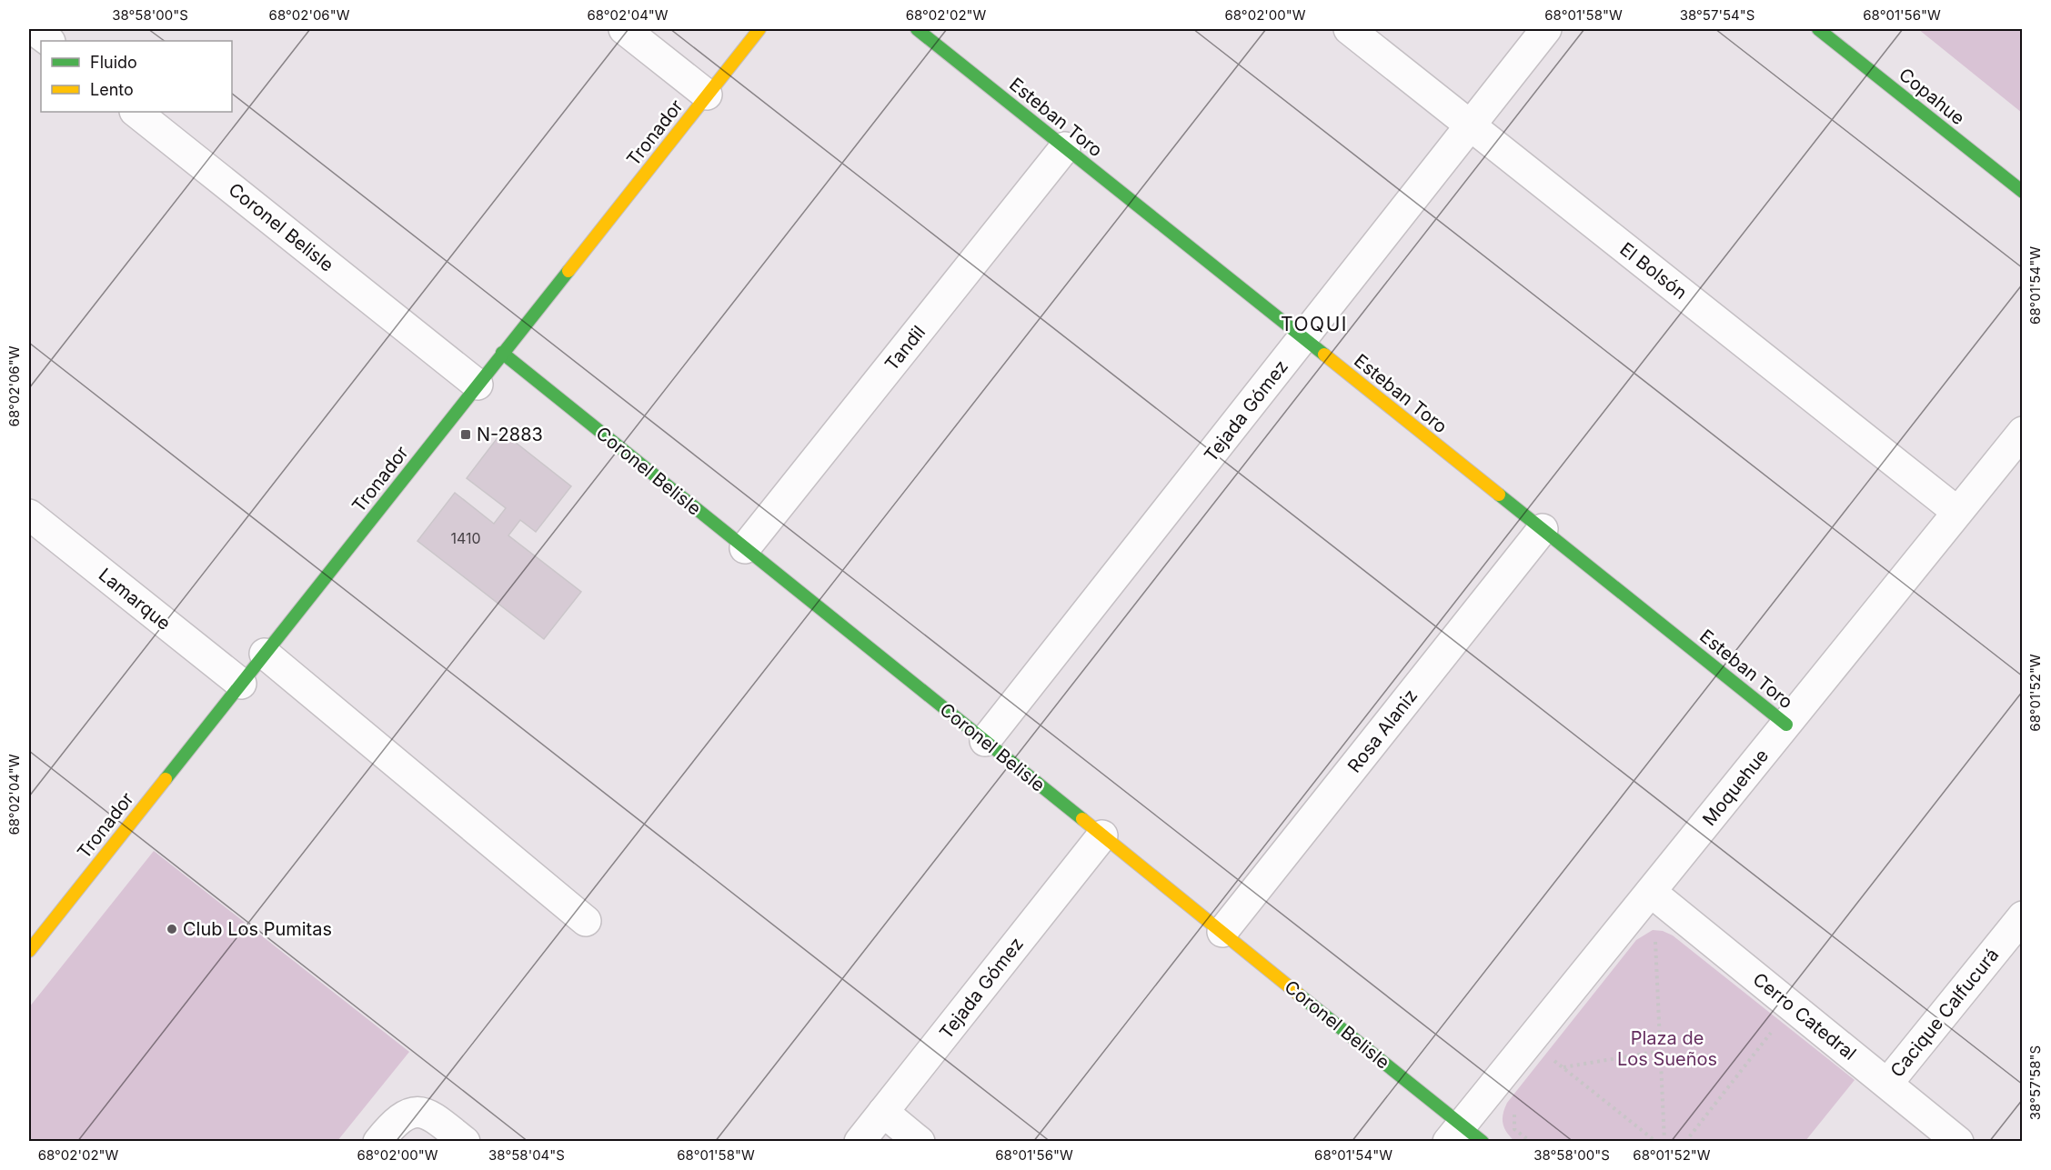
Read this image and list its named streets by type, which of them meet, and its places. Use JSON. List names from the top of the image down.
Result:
{
  "streets": {
    "street": [
      "Copahue",
      "Esteban Toro",
      "Tronador",
      "Coronel Belisle",
      "El Bolsón",
      "Tandil",
      "Tejada Gómez",
      "Lamarque",
      "Rosa Alaniz",
      "Moquehue",
      "Cacique Calfucurá",
      "Cerro Catedral"
    ]
  },
  "crossings": [
    ["Esteban Toro", "Tandil"],
    ["Esteban Toro", "Tejada Gómez"],
    ["Esteban Toro", "Rosa Alaniz"],
    ["Esteban Toro", "Moquehue"],
    ["Tronador", "Coronel Belisle"],
    ["Tronador", "Lamarque"],
    ["Coronel Belisle", "Tandil"],
    ["Coronel Belisle", "Tejada Gómez"],
    ["Coronel Belisle", "Rosa Alaniz"],
    ["Coronel Belisle", "Moquehue"],
    ["El Bolsón", "Tejada Gómez"],
    ["El Bolsón", "Moquehue"],
    ["Moquehue", "Cerro Catedral"],
    ["Cacique Calfucurá", "Cerro Catedral"]
  ],
  "districts": ["TOQUI"],
  "parks": ["Plaza de Los Sueños"],
  "places": {
    "transit": ["N-2883"],
    "other": ["Club Los Pumitas"]
  },
  "house_numbers": ["1410"],
  "legend": ["Fluido", "Lento"],
  "coordinates": [
    "38°58'00\"S",
    "68°02'06\"W",
    "68°02'04\"W",
    "68°02'02\"W",
    "68°02'00\"W",
    "68°01'58\"W",
    "38°57'54\"S",
    "68°01'56\"W",
    "68°01'54\"W",
    "68°01'52\"W",
    "38°57'58\"S",
    "38°58'04\"S"
  ]
}
